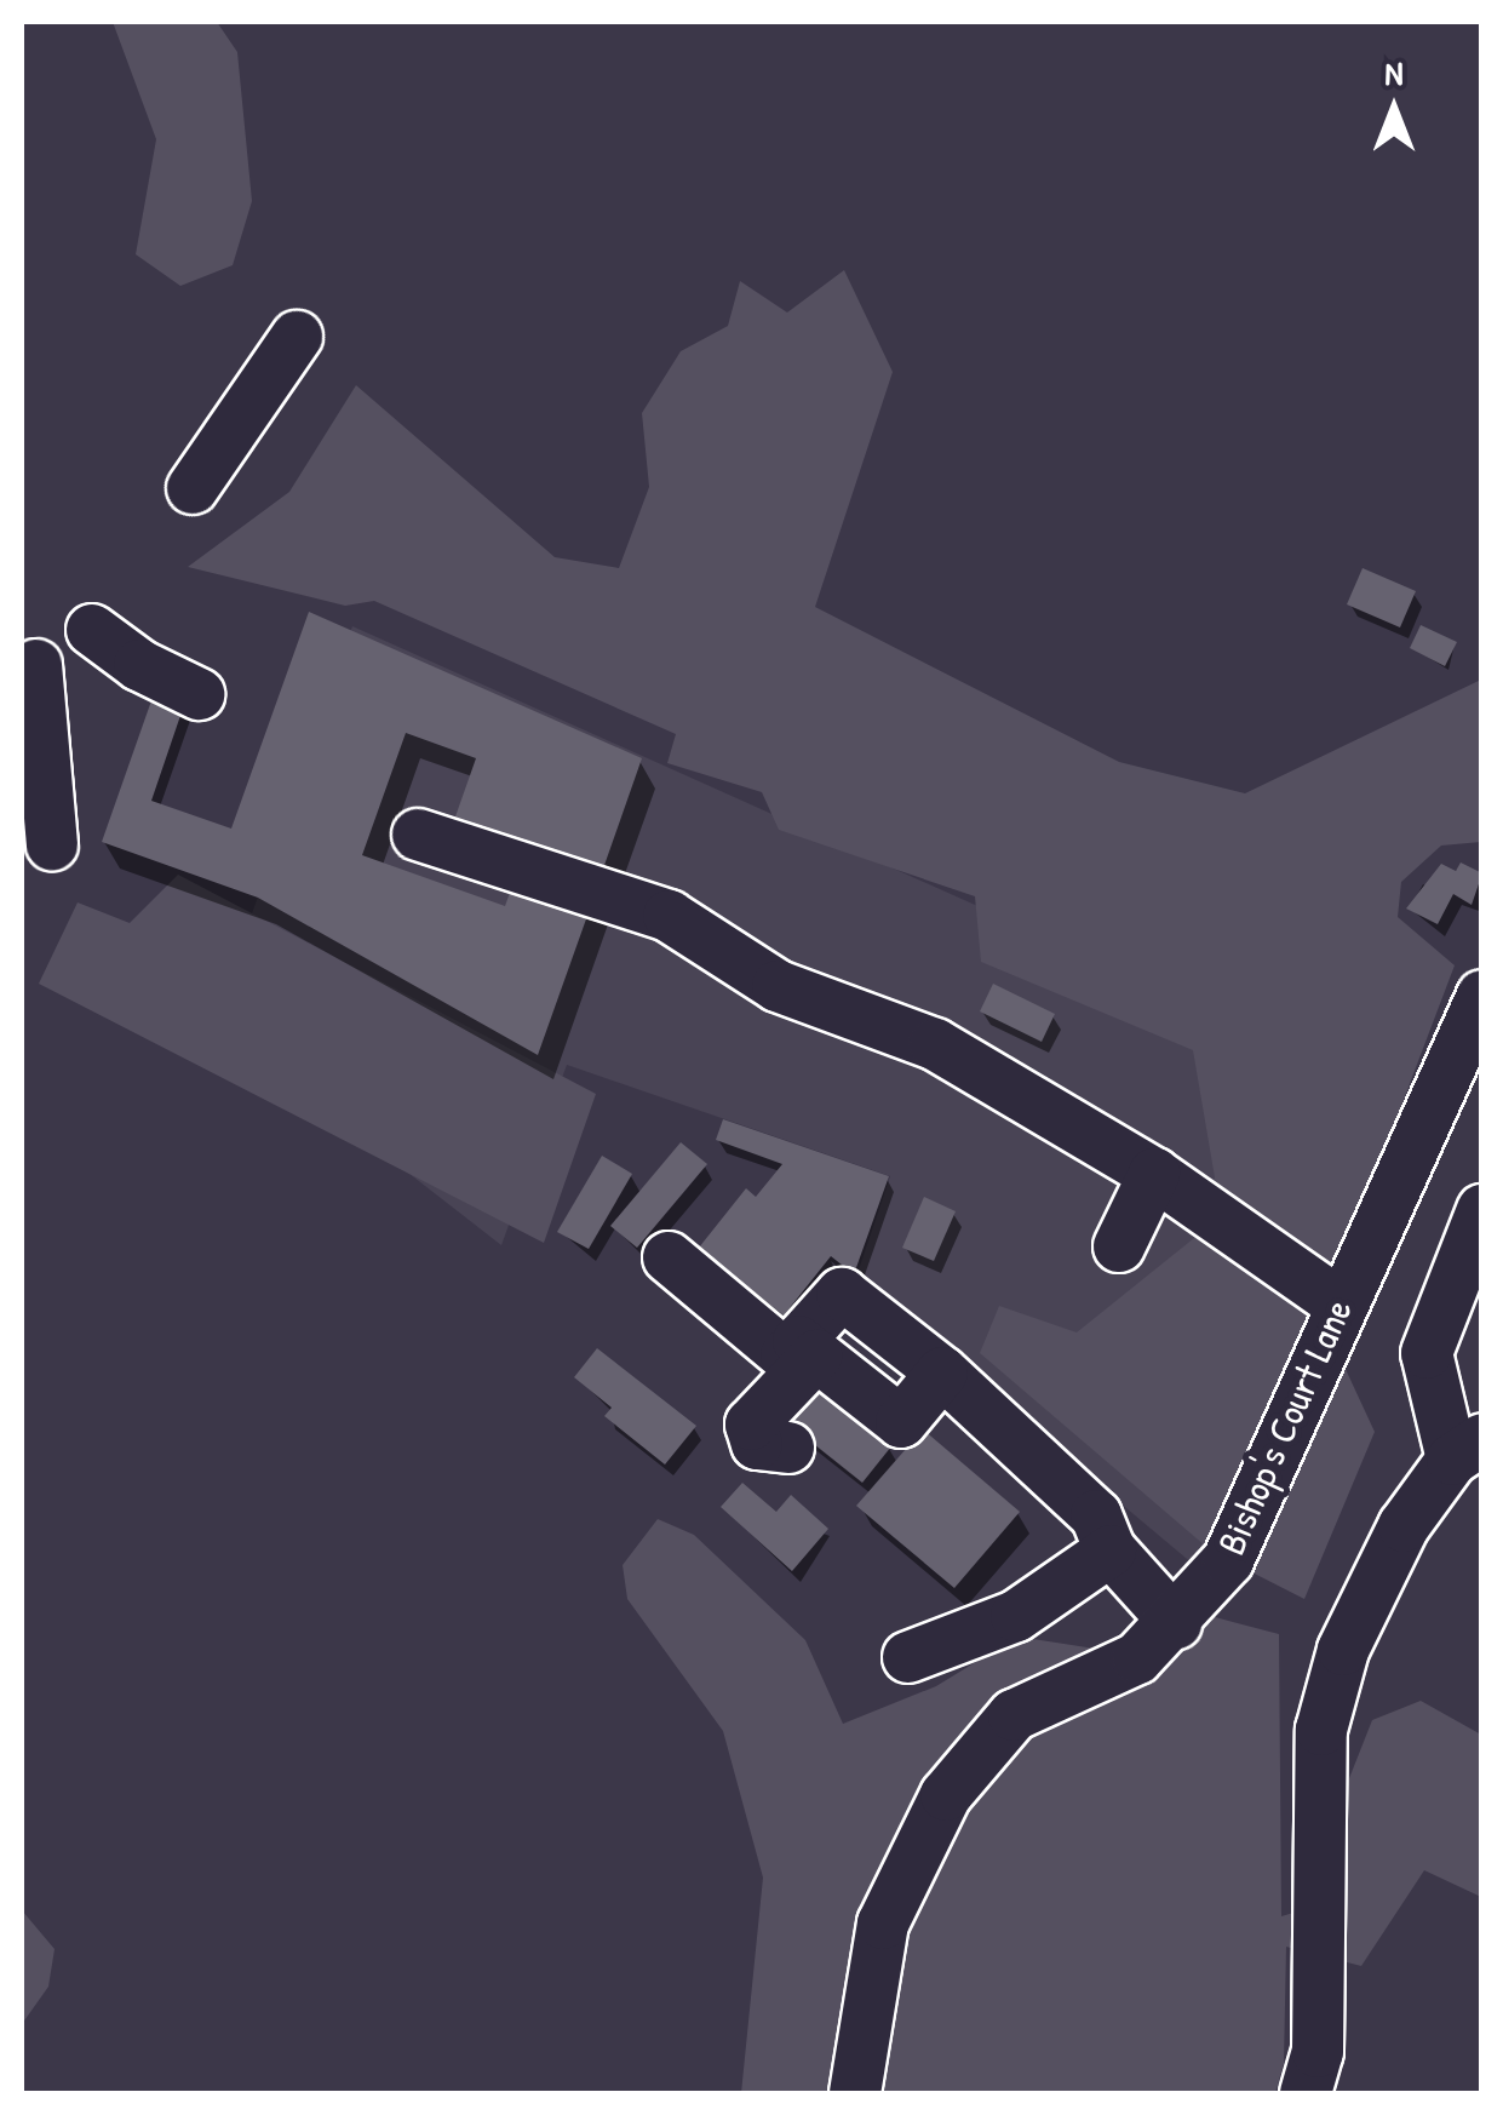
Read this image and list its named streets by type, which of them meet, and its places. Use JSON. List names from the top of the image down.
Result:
{
  "streets": {
    "street": ["Bishop's Court Lane"]
  },
  "north": "top"
}
